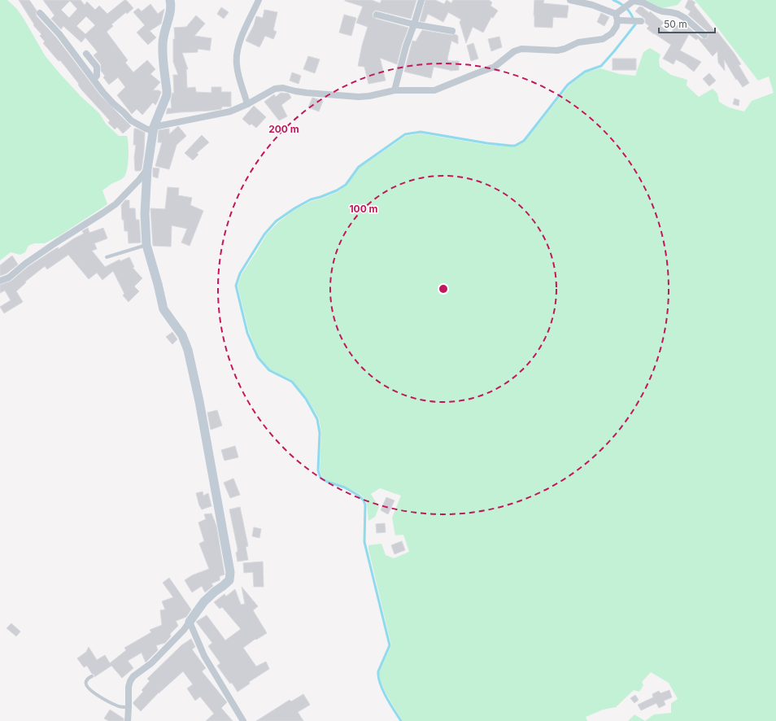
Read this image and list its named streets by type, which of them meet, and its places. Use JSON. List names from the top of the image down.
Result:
{
  "scale_bar": "50 m",
  "rings": ["200 m", "100 m"]
}
